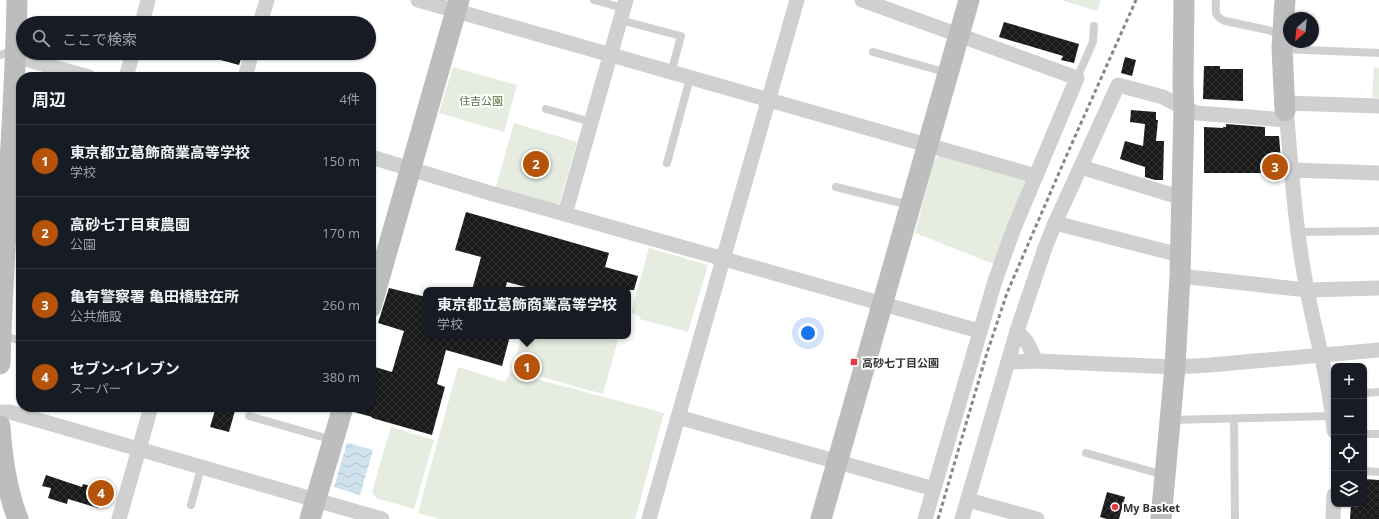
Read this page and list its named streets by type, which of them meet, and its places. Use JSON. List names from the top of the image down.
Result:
{
  "parks": ["住吉公園"],
  "places": {
    "transit": ["高砂七丁目公園"],
    "other": ["My Basket"]
  },
  "north": "bottom left",
  "page": {
    "search": "ここで検索",
    "heading": ["周辺", "4件"],
    "list": [
      {
        "mark": "1",
        "name": "東京都立葛飾商業高等学校",
        "note": "学校",
        "value": "150 m"
      },
      {
        "mark": "2",
        "name": "高砂七丁目東農園",
        "note": "公園",
        "value": "170 m"
      },
      {
        "mark": "3",
        "name": "亀有警察署 亀田橋駐在所",
        "note": "公共施設",
        "value": "260 m"
      },
      {
        "mark": "4",
        "name": "セブン-イレブン",
        "note": "スーパー",
        "value": "380 m"
      }
    ],
    "pins": [
      "2",
      "3",
      "1",
      "4"
    ],
    "popup": ["東京都立葛飾商業高等学校", "学校"],
    "map_buttons": ["+", "−"]
  }
}
